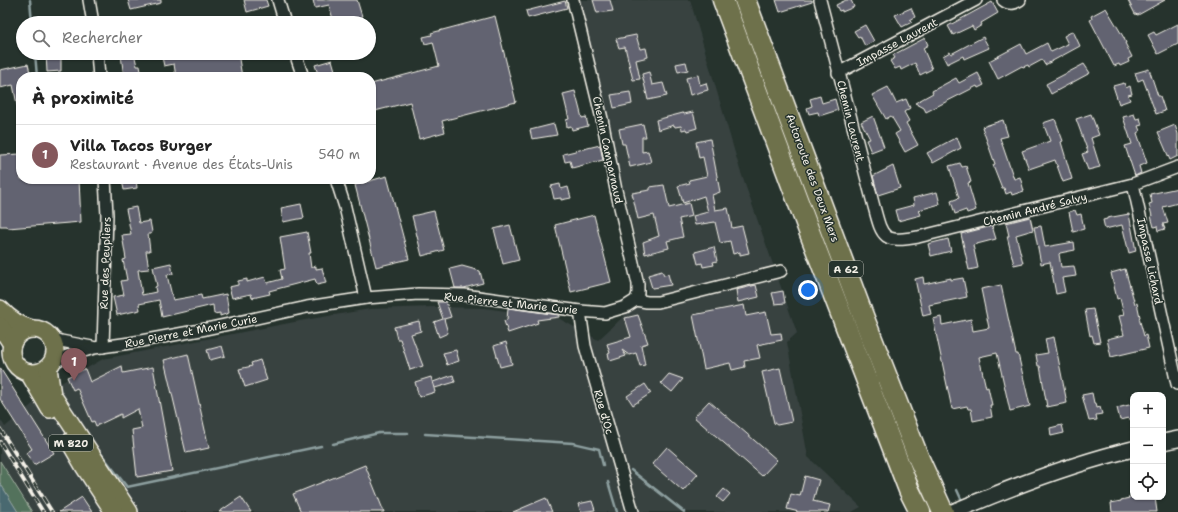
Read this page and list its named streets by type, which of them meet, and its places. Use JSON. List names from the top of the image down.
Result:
{
  "streets": {
    "highway": ["Autoroute des Deux Mers", "A 62"],
    "main road": ["M 820"],
    "street": [
      "Impasse Laurent",
      "Chemin Laurent",
      "Chemin Camparnaud",
      "Chemin André Salvy",
      "Impasse Lichard",
      "Rue des Peupliers",
      "Rue Pierre et Marie Curie",
      "Rue d'Oc"
    ]
  },
  "crossings": [
    ["Impasse Laurent", "Chemin Laurent"],
    ["Chemin Laurent", "Chemin André Salvy"],
    ["Chemin Camparnaud", "Rue Pierre et Marie Curie"],
    ["Chemin André Salvy", "Impasse Lichard"],
    ["Rue des Peupliers", "Rue Pierre et Marie Curie"],
    ["Rue Pierre et Marie Curie", "Rue d'Oc"],
    ["Rue Pierre et Marie Curie", "M 820"]
  ],
  "page": {
    "search": "Rechercher",
    "heading": "À proximité",
    "list": [
      {
        "mark": "1",
        "name": "Villa Tacos Burger",
        "note": "Restaurant · Avenue des États-Unis",
        "value": "540 m"
      }
    ],
    "pins": "1",
    "map_buttons": ["+", "−"]
  }
}
